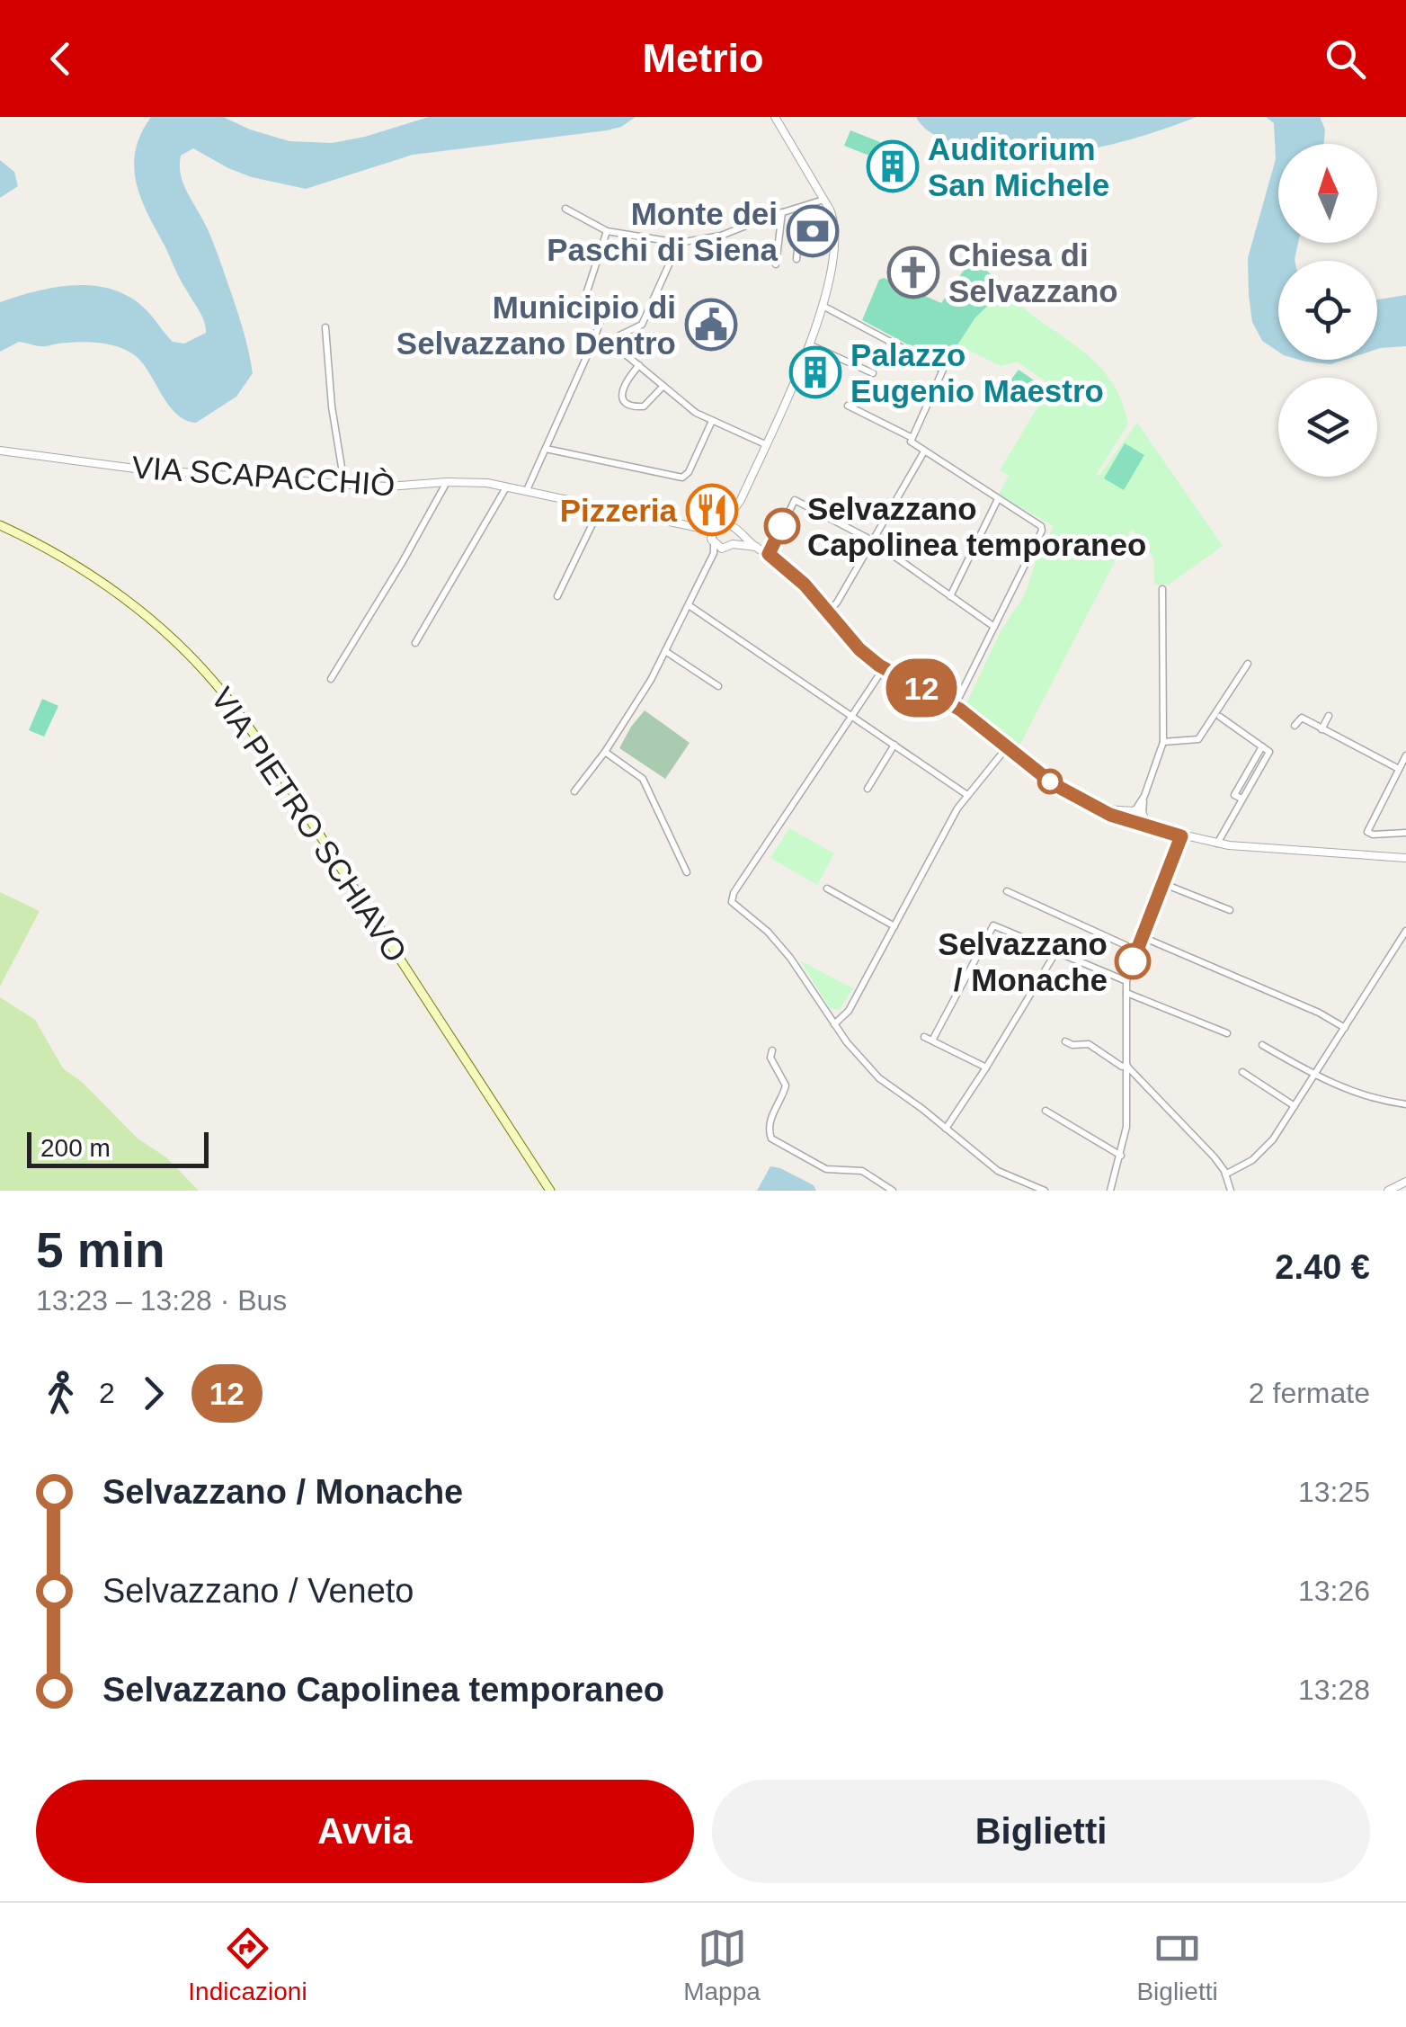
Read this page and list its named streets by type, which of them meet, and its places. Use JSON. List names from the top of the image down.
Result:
{
  "streets": {
    "main road": ["VIA PIETRO SCHIAVO"],
    "street": ["VIA SCAPACCHIÒ"]
  },
  "places": {
    "building": ["Auditorium San Michele", "Palazzo Eugenio Maestro"],
    "bank": ["Monte dei Paschi di Siena"],
    "church": ["Chiesa di Selvazzano"],
    "public building": ["Municipio di Selvazzano Dentro"],
    "restaurant": ["Pizzeria"],
    "other": ["Selvazzano Capolinea temporaneo", "Selvazzano / Monache"]
  },
  "lines": ["bus line 12"],
  "scale_bar": "200 m",
  "north": "top",
  "page": {
    "header": "Metrio",
    "on_map": "12",
    "scale": "200 m",
    "heading": ["5 min", "13:23 – 13:28 · Bus", "2.40 €"],
    "legs": ["2", "12", "2 fermate"],
    "list": [
      {
        "name": "Selvazzano / Monache",
        "value": "13:25"
      },
      {
        "name": "Selvazzano / Veneto",
        "value": "13:26"
      },
      {
        "name": "Selvazzano Capolinea temporaneo",
        "value": "13:28"
      }
    ],
    "buttons": ["Avvia", "Biglietti"],
    "tabs": ["Indicazioni", "Mappa", "Biglietti"]
  }
}
